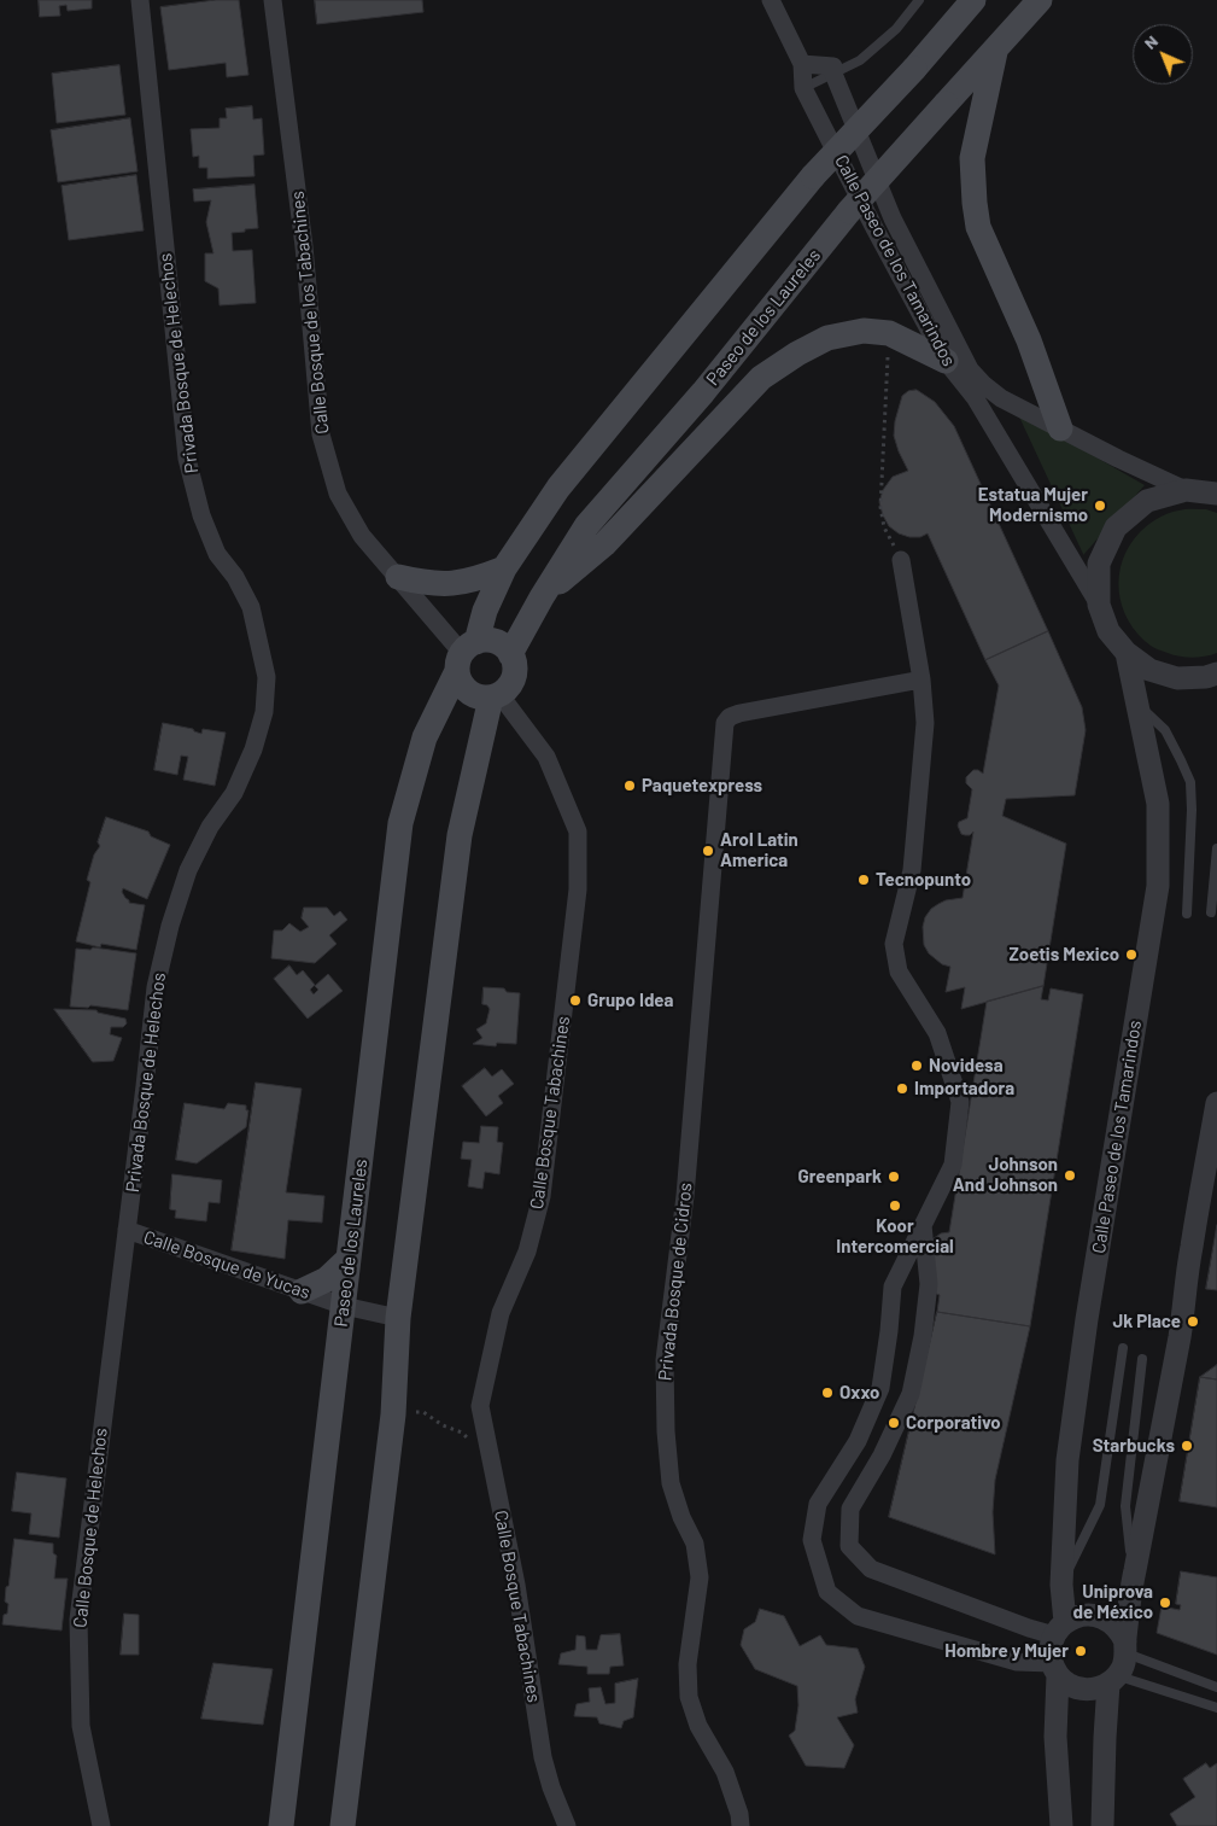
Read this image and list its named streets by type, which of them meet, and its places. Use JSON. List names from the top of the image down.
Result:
{
  "streets": {
    "main road": ["Paseo de los Laureles"],
    "street": [
      "Calle Paseo de los Tamarindos",
      "Calle Bosque de los Tabachines",
      "Privada Bosque de Helechos",
      "Calle Bosque Tabachines",
      "Calle Bosque de Yucas",
      "Privada Bosque de Cidros",
      "Calle Bosque de Helechos"
    ]
  },
  "crossings": [
    ["Calle Bosque de los Tabachines", "Paseo de los Laureles"],
    ["Calle Bosque de los Tabachines", "Calle Bosque Tabachines"],
    ["Paseo de los Laureles", "Calle Bosque Tabachines"],
    ["Paseo de los Laureles", "Calle Bosque de Yucas"],
    ["Privada Bosque de Helechos", "Calle Bosque de Yucas"],
    ["Privada Bosque de Helechos", "Calle Bosque de Helechos"],
    ["Calle Bosque de Yucas", "Calle Bosque de Helechos"]
  ],
  "places": [
    "Estatua Mujer Modernismo",
    "Paquetexpress",
    "Arol Latin America",
    "Tecnopunto",
    "Zoetis Mexico",
    "Grupo Idea",
    "Novidesa",
    "Importadora",
    "Johnson And Johnson",
    "Greenpark",
    "Koor Intercomercial",
    "Jk Place",
    "Oxxo",
    "Corporativo",
    "Starbucks",
    "Uniprova de México",
    "Hombre y Mujer"
  ],
  "north": "top left"
}
